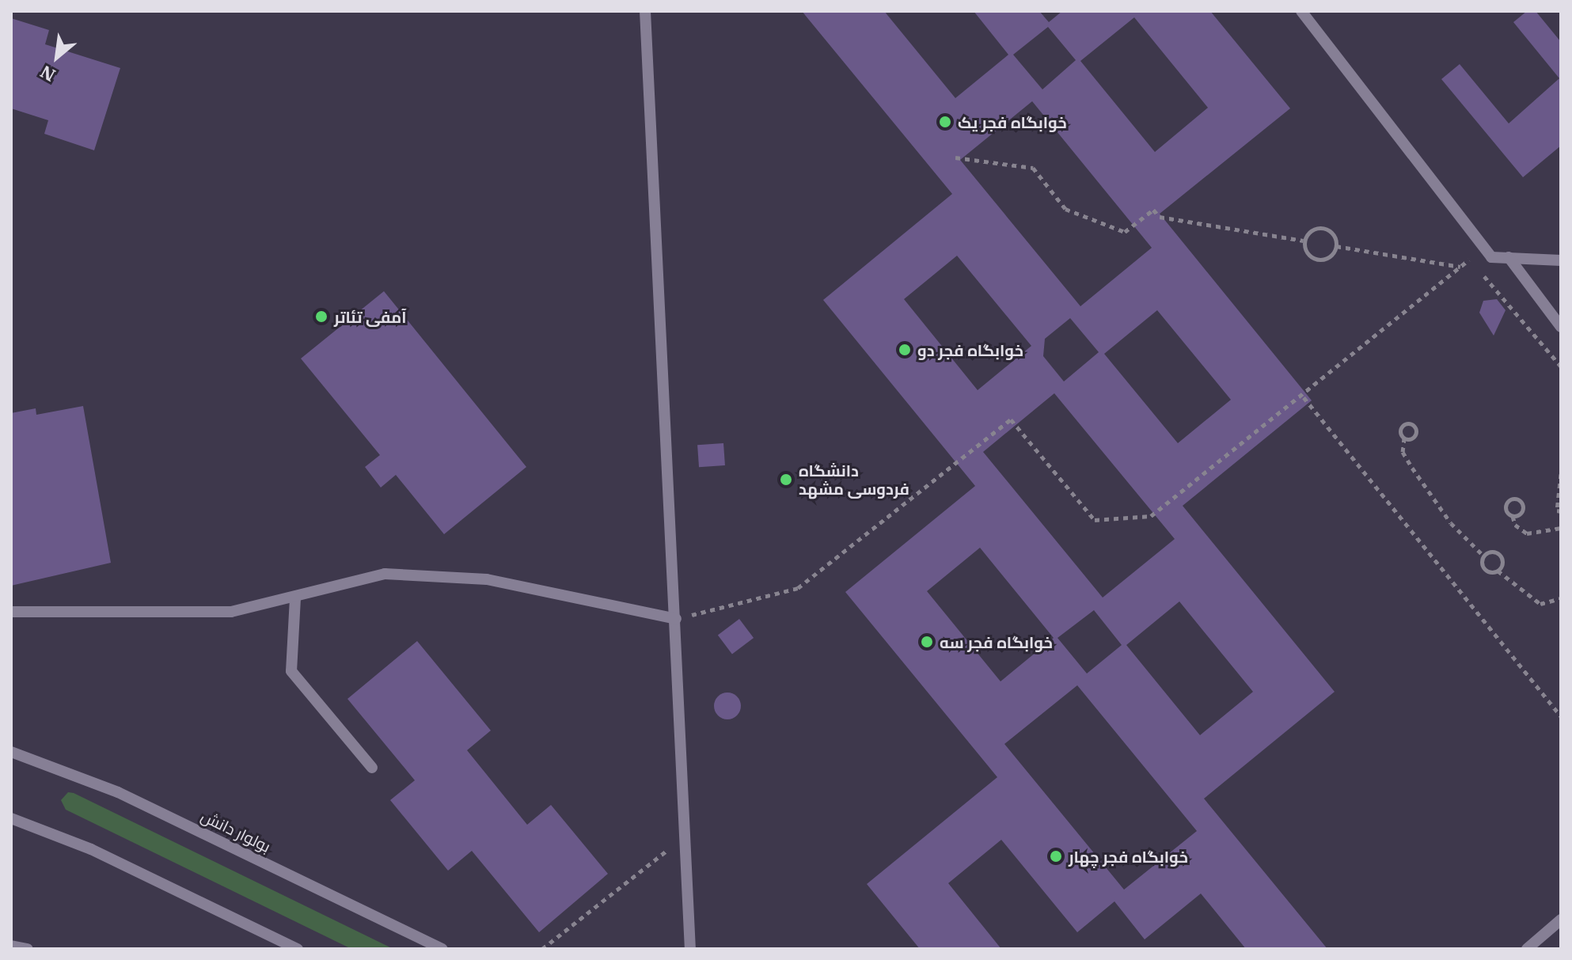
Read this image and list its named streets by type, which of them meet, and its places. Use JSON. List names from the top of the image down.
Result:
{
  "streets": {
    "lane": ["بولوار دانش"]
  },
  "places": [
    "خوابگاه فجر یک",
    "آمفی تئاتر",
    "خوابگاه فجر دو",
    "دانشگاه فردوسی مشهد",
    "خوابگاه فجر سه",
    "خوابگاه فجر چهار"
  ],
  "north": "bottom left"
}
